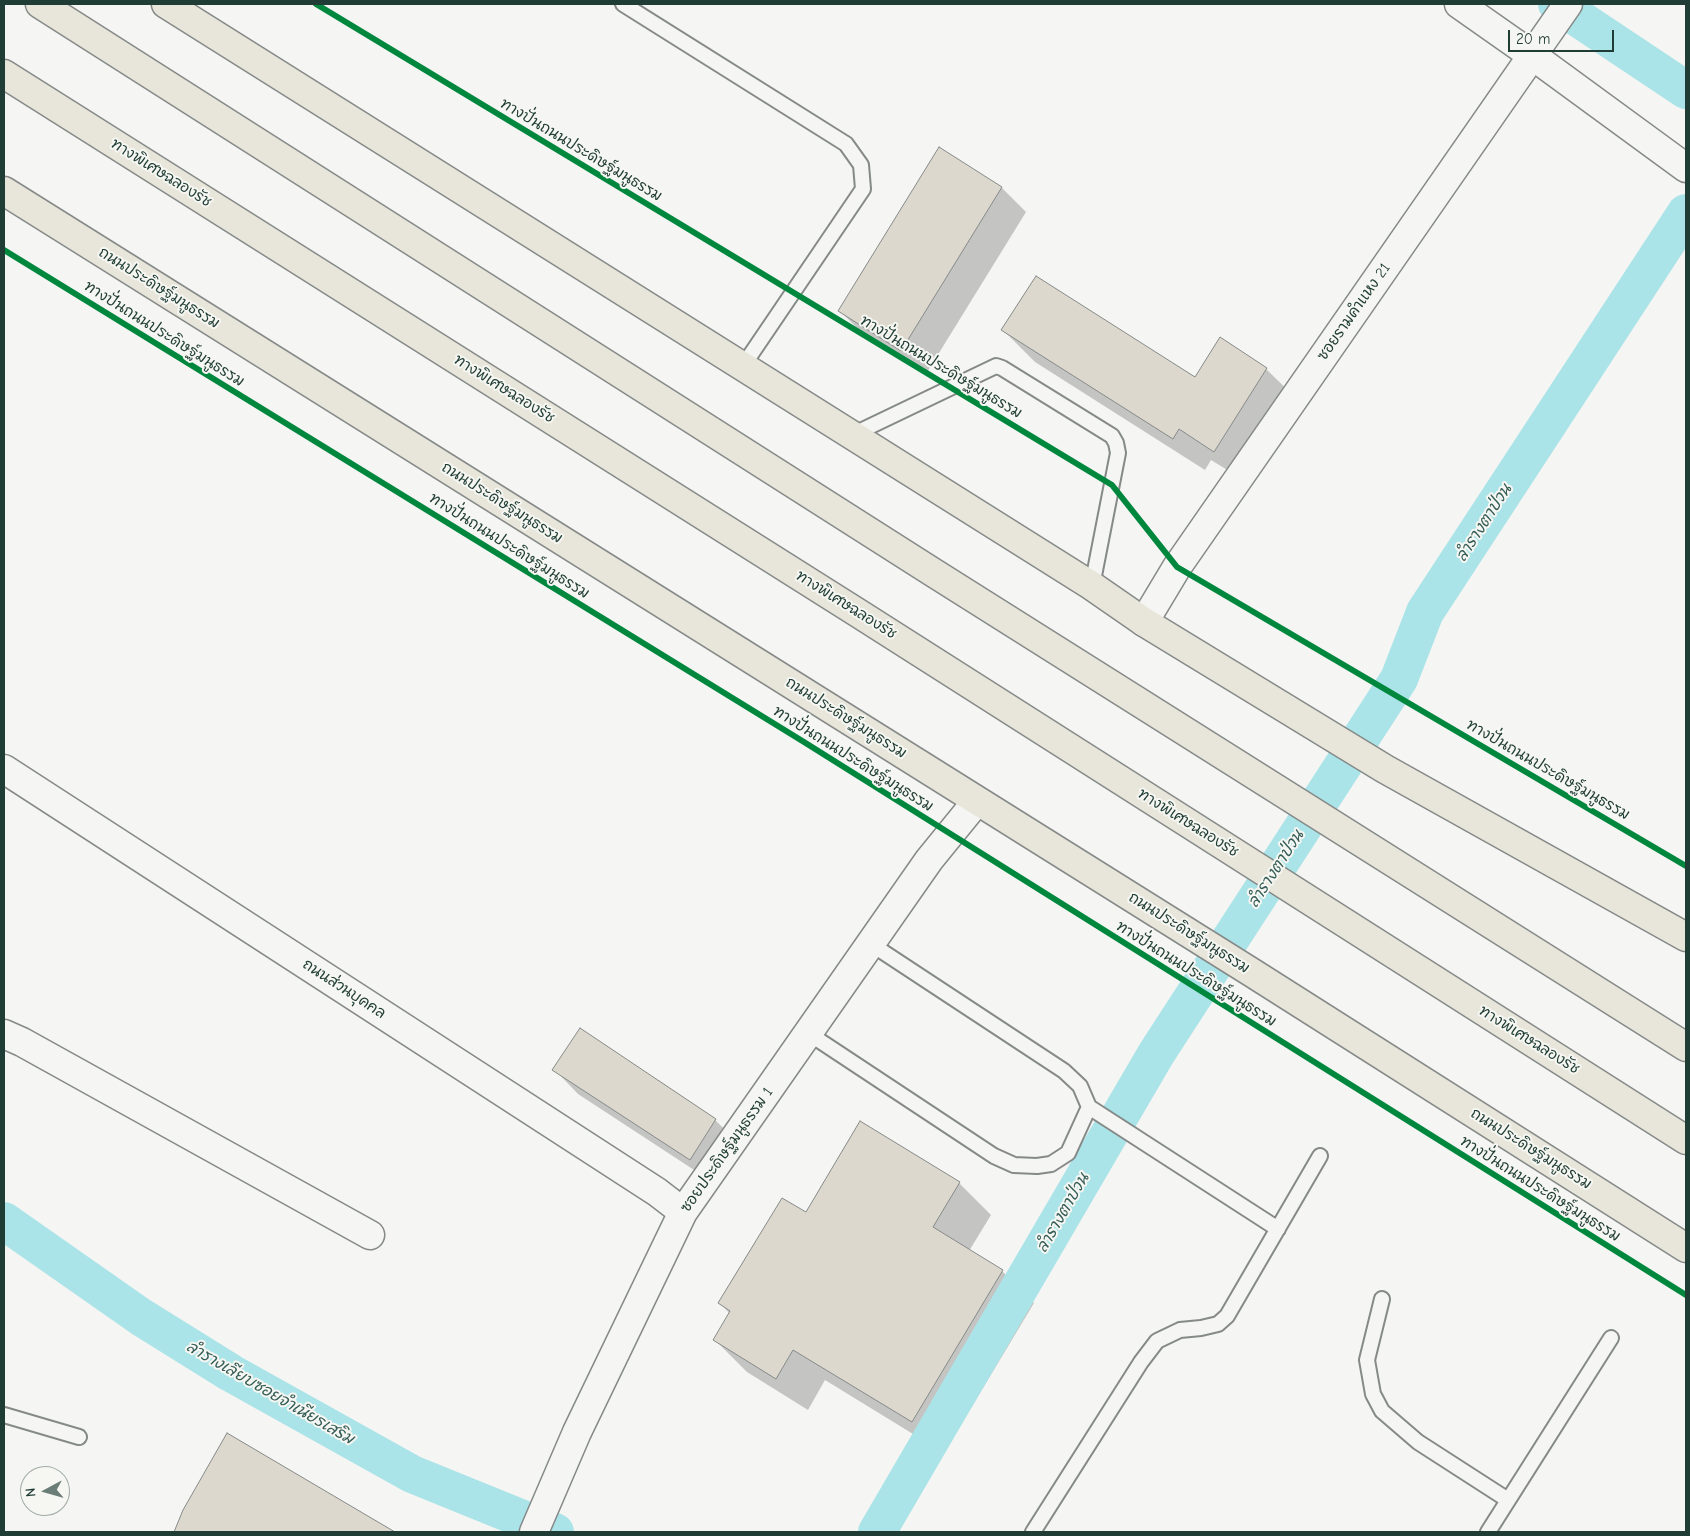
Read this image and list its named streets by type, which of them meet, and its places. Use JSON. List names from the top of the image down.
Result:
{
  "streets": {
    "main road": ["ทางพิเศษฉลองรัช", "ถนนประดิษฐ์มนูธรรม"],
    "street": ["ซอยรามคำแหง 21", "ถนนส่วนบุคคล", "ซอยประดิษฐ์มนูธรรม 1"],
    "cycle path": ["ทางปั่นถนนประดิษฐ์มนูธรรม"]
  },
  "crossings": [
    ["ถนนประดิษฐ์มนูธรรม", "ซอยประดิษฐ์มนูธรรม 1"],
    ["ถนนส่วนบุคคล", "ซอยประดิษฐ์มนูธรรม 1"]
  ],
  "water": ["ลำรางตาป่วน", "ลำรางเลียบซอยจำเนียรเสริม"],
  "scale_bar": "20 m",
  "north": "left"
}
